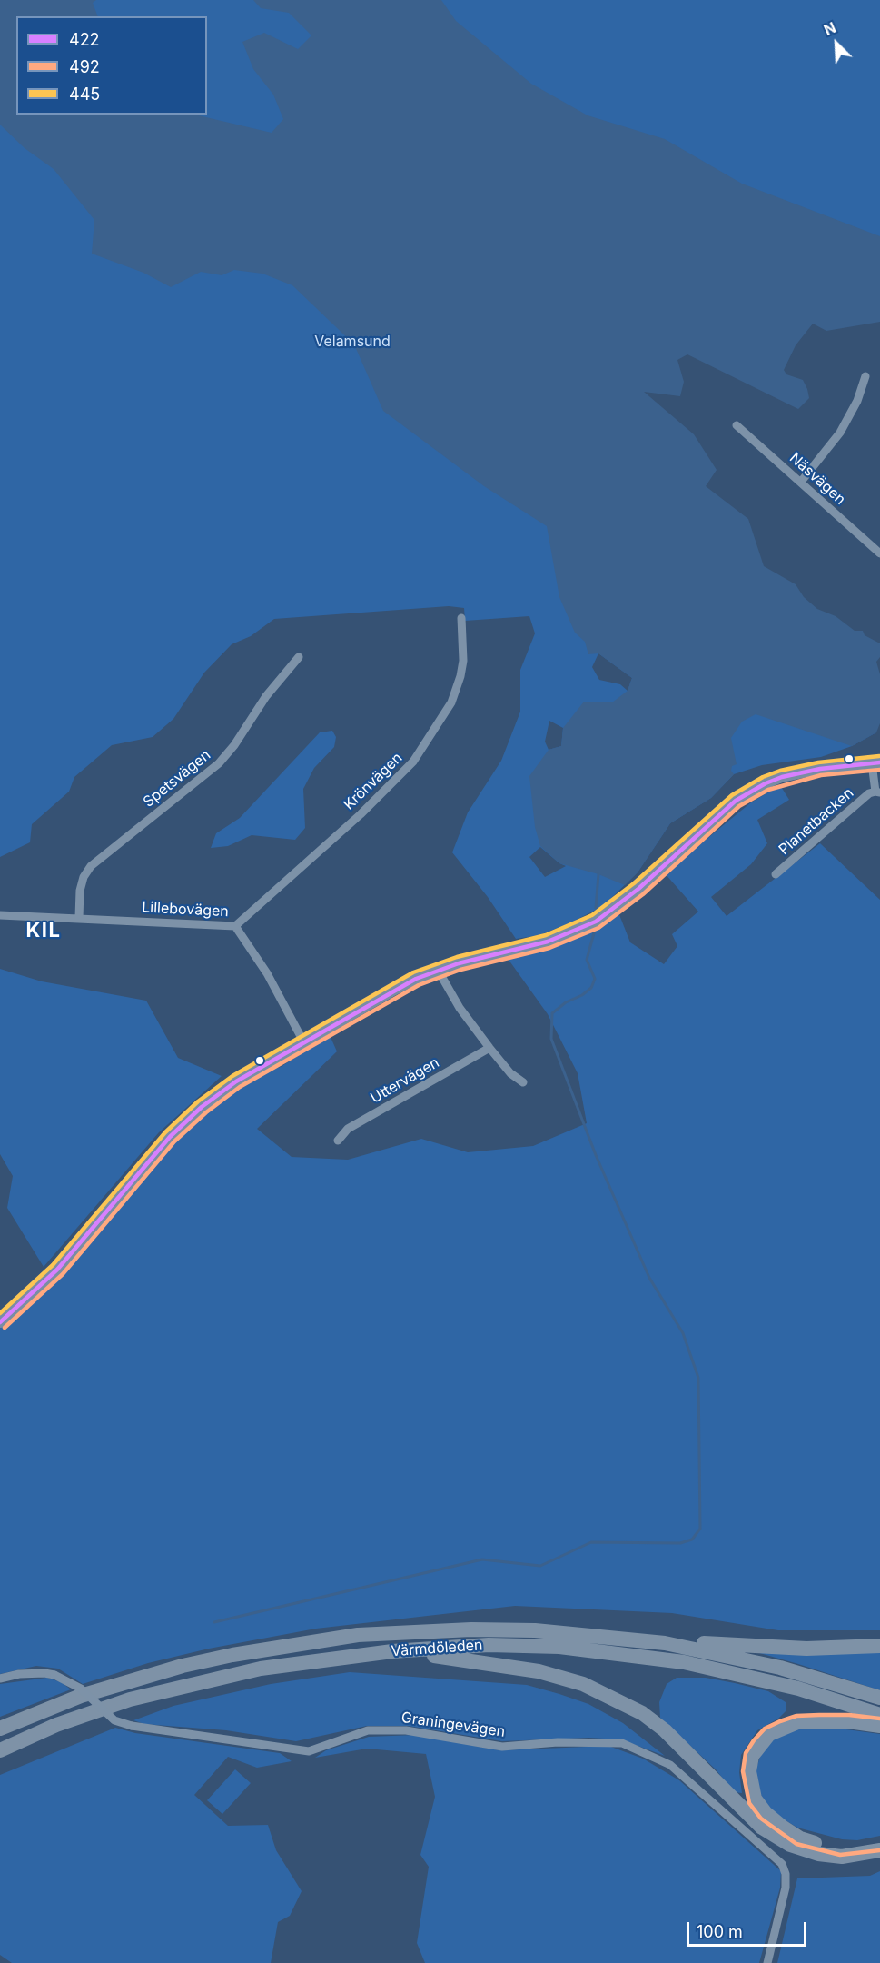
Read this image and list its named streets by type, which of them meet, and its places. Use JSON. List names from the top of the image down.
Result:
{
  "streets": {
    "highway": ["Värmdöleden"],
    "street": [
      "Näsvägen",
      "Spetsvägen",
      "Krönvägen",
      "Planetbacken",
      "Lillebovägen",
      "Uttervägen",
      "Graningevägen"
    ]
  },
  "crossings": [
    ["Spetsvägen", "Lillebovägen"],
    ["Krönvägen", "Lillebovägen"]
  ],
  "districts": ["KIL"],
  "parks": ["Velamsund"],
  "lines": ["transit line 445", "transit line 422", "transit line 492"],
  "legend": ["422", "492", "445"],
  "scale_bar": "100 m",
  "north": "top left"
}
